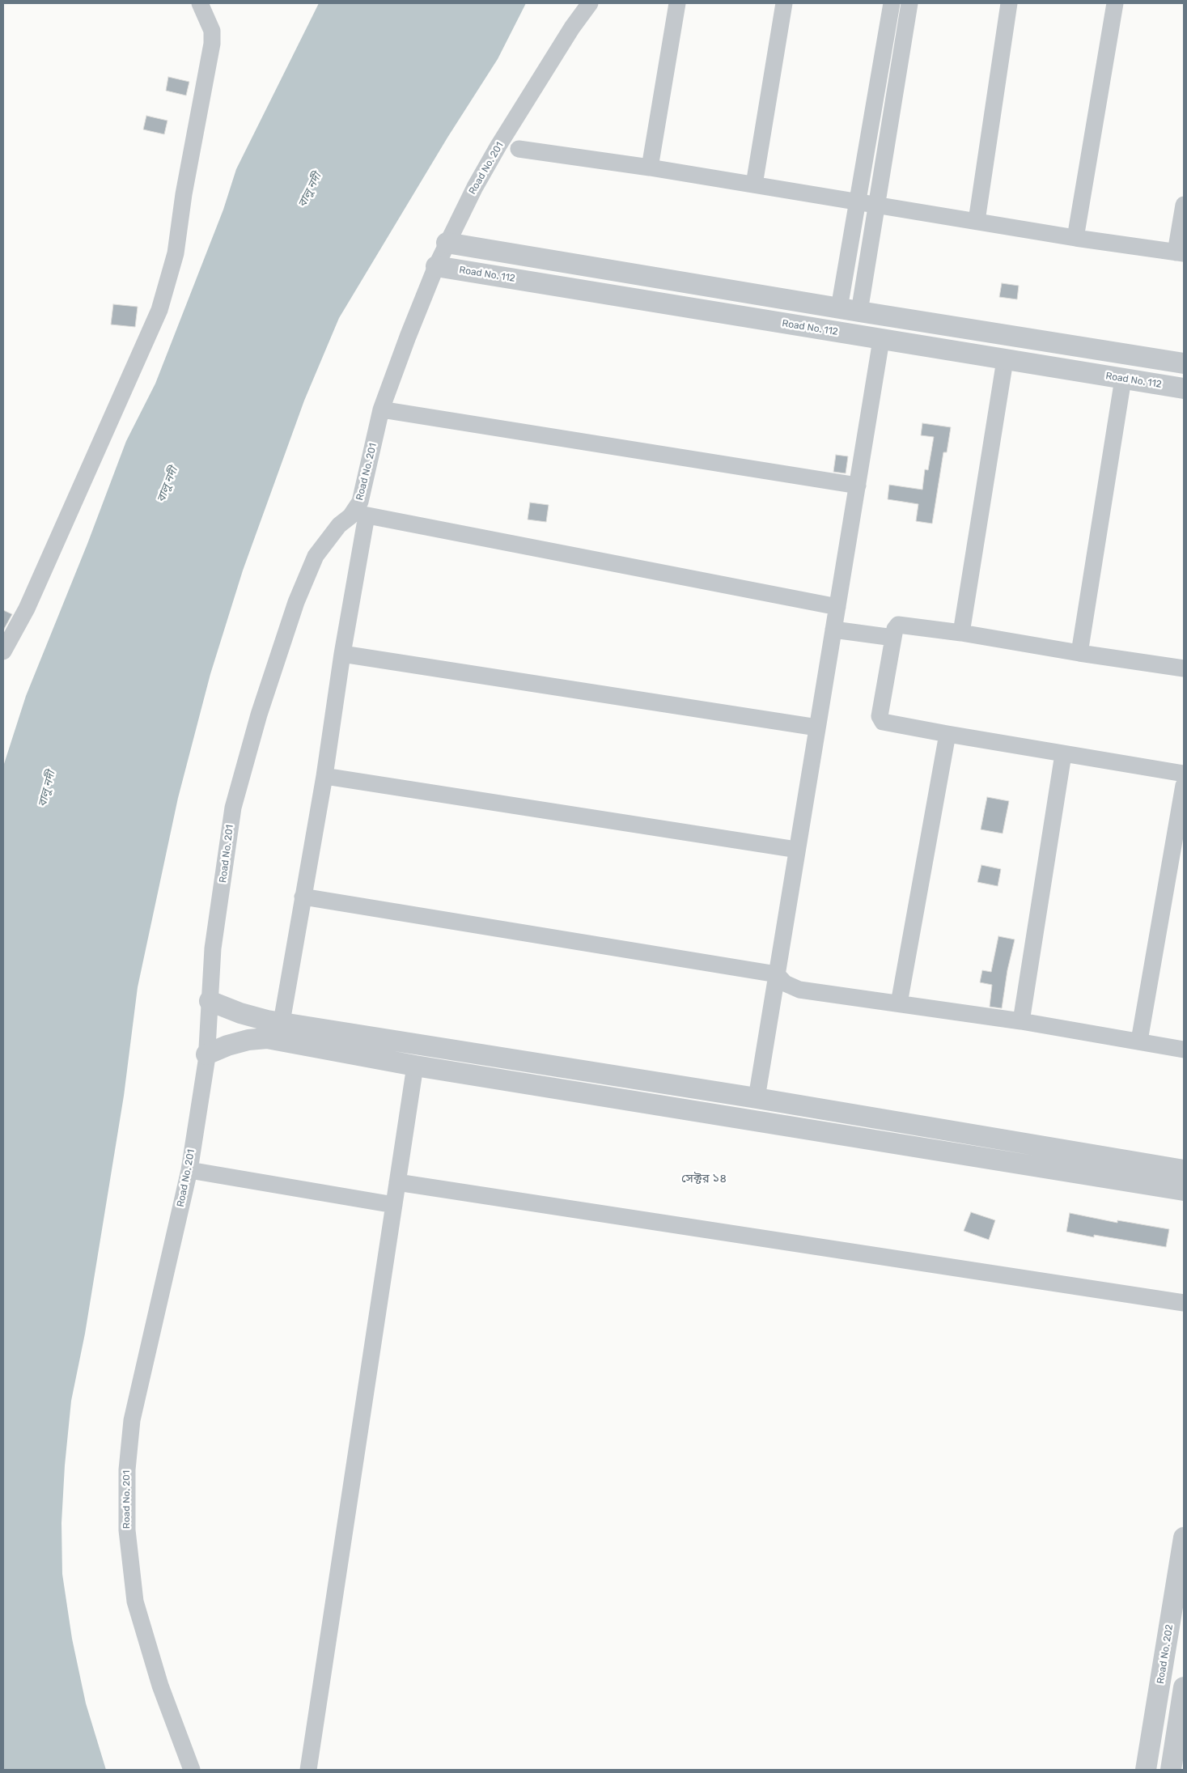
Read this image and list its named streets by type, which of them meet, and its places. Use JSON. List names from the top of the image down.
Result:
{
  "streets": {
    "street": ["Road No. 201", "Road No. 112", "Road No. 202"]
  },
  "crossings": [
    ["Road No. 201", "Road No. 112"]
  ],
  "districts": ["সেক্টর ১৪"],
  "water": ["বালু নদী"]
}
